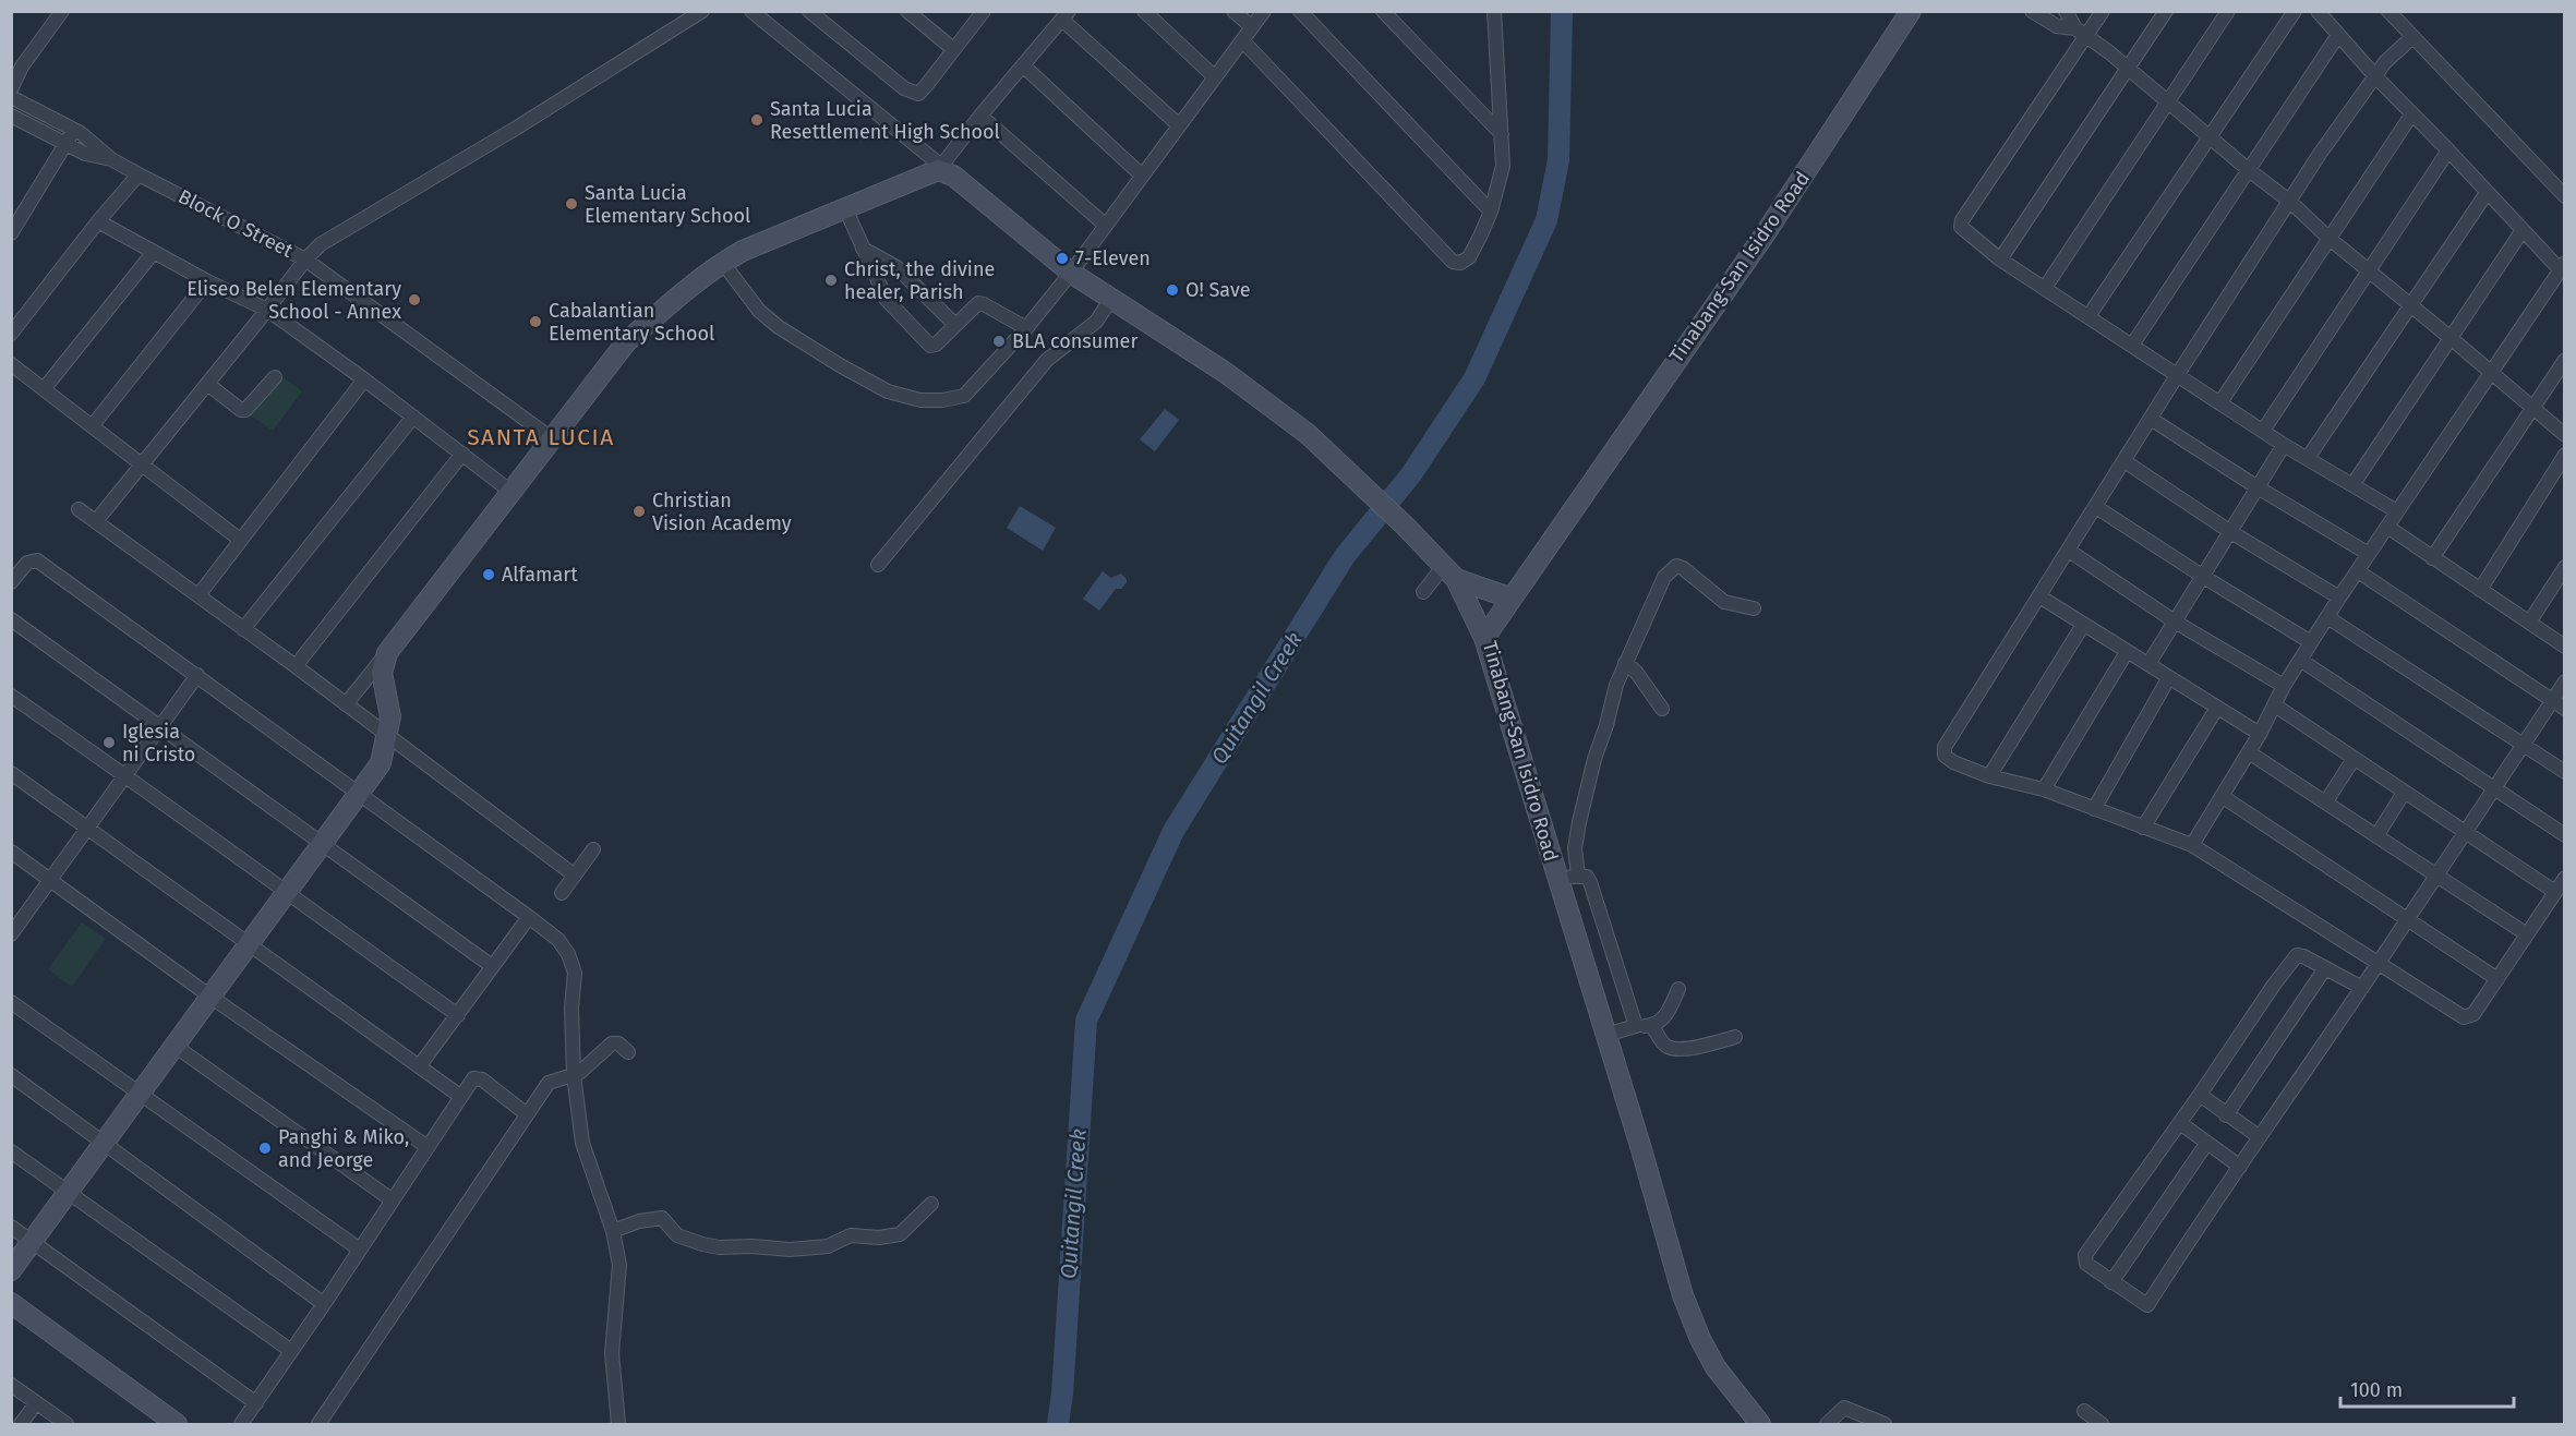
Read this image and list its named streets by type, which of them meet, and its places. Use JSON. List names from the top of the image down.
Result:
{
  "streets": {
    "street": ["Block O Street", "Tinabang-San Isidro Road"]
  },
  "districts": ["SANTA LUCIA"],
  "water": ["Quitangil Creek"],
  "places": [
    "Santa Lucia Resettlement High School",
    "Santa Lucia Elementary School",
    "7-Eleven",
    "Christ, the divine healer, Parish",
    "O! Save",
    "Eliseo Belen Elementary School - Annex",
    "Cabalantian Elementary School",
    "BLA consumer",
    "Christian Vision Academy",
    "Alfamart",
    "Iglesia ni Cristo",
    "Panghi & Miko, and Jeorge"
  ],
  "scale_bar": "100 m"
}
